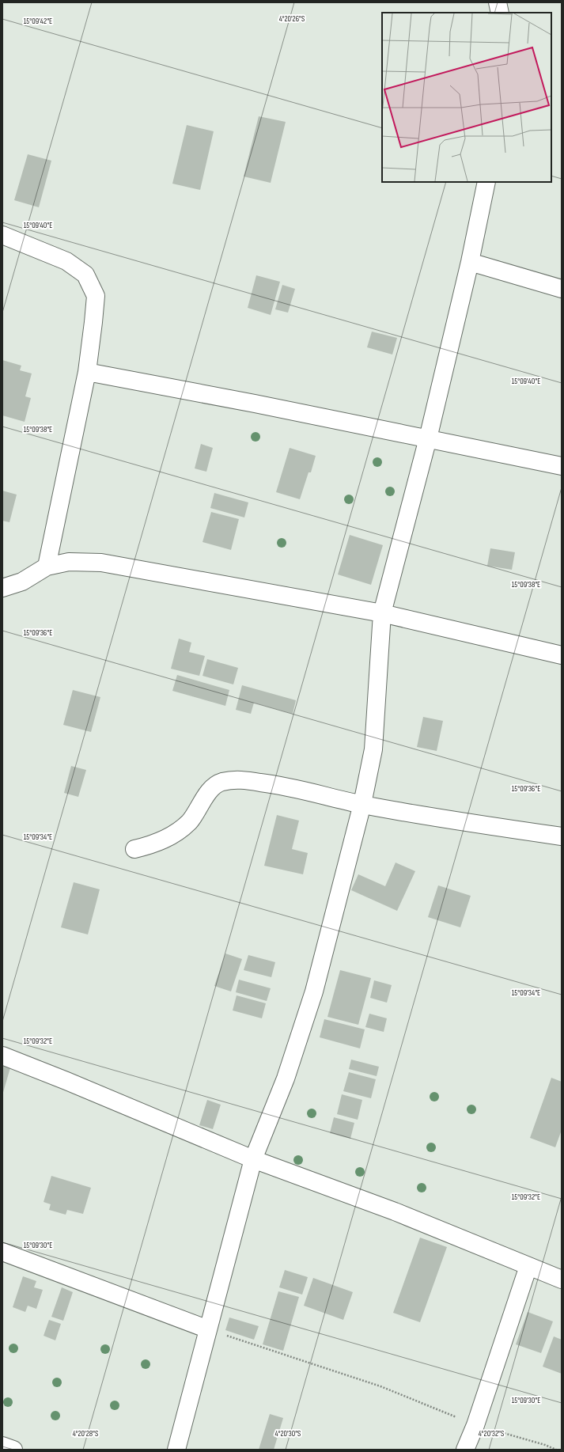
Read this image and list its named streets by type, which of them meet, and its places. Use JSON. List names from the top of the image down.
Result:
{
  "coordinates": [
    "4°20'26\"S",
    "15°09'42\"E",
    "15°09'40\"E",
    "15°09'38\"E",
    "15°09'36\"E",
    "15°09'34\"E",
    "15°09'32\"E",
    "15°09'30\"E",
    "4°20'28\"S",
    "4°20'30\"S",
    "4°20'32\"S"
  ]
}
